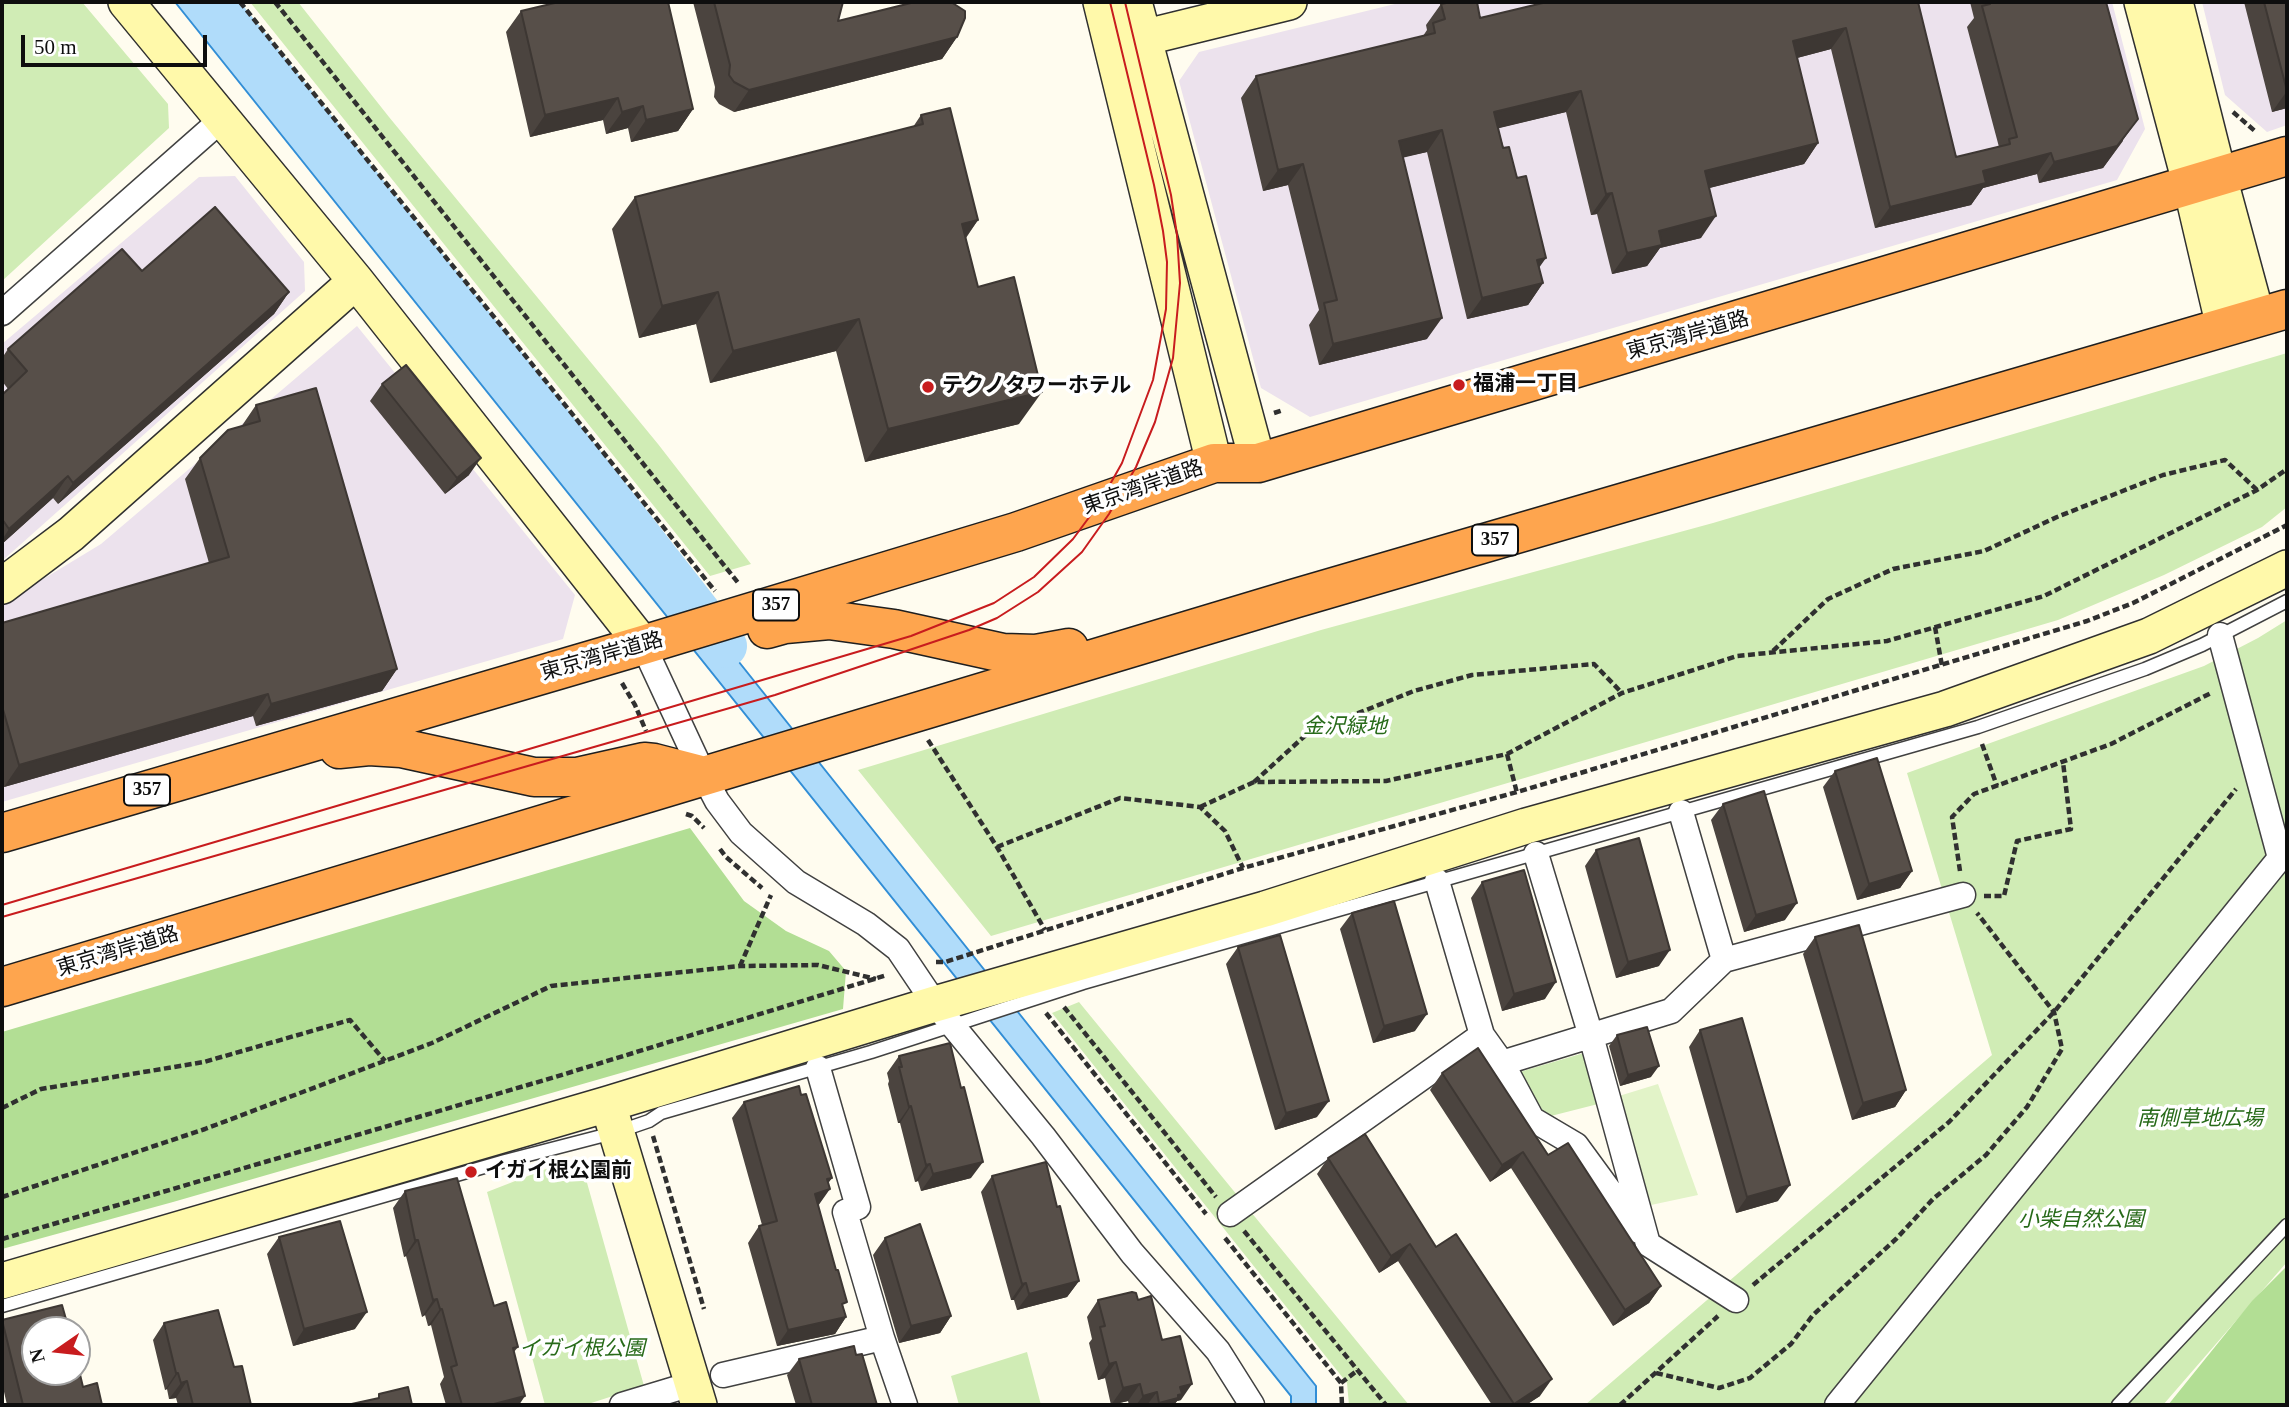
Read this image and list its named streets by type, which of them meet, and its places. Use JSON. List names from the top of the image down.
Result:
{
  "streets": {
    "highway": ["東京湾岸道路", "357"]
  },
  "crossings": [
    ["東京湾岸道路", "357"]
  ],
  "parks": [
    "金沢緑地",
    "南側草地広場",
    "小柴自然公園",
    "イガイ根公園"
  ],
  "places": ["福浦一丁目", "テクノタワーホテル", "イガイ根公園前"],
  "scale_bar": "50 m",
  "north": "left"
}
